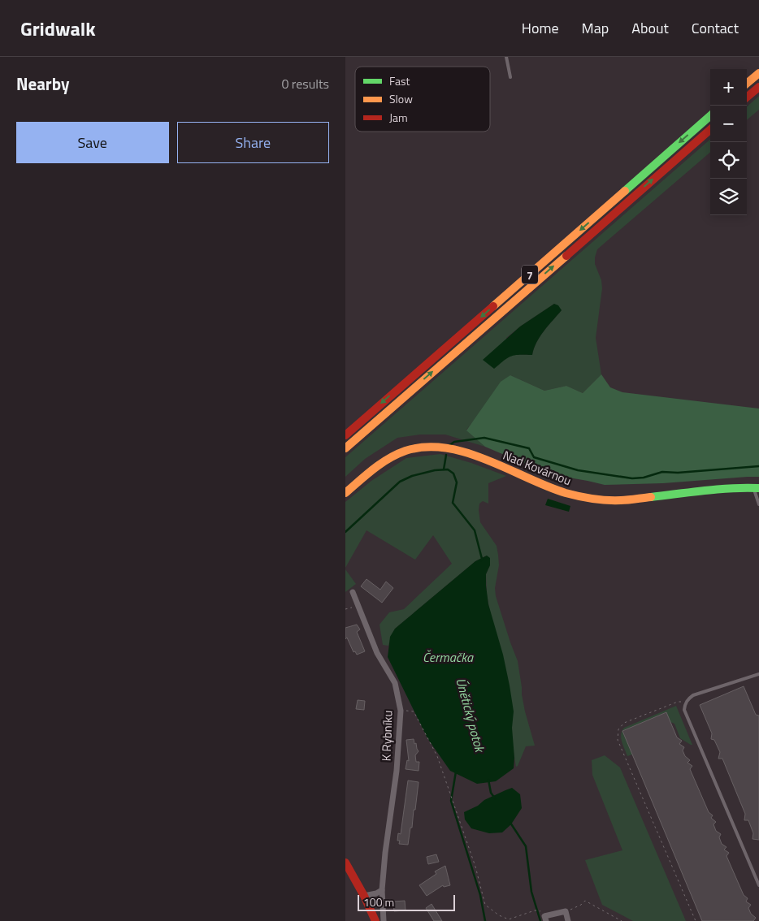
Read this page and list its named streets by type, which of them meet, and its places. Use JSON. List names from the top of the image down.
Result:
{
  "streets": {
    "main road": ["7", "Nad Kovárnou"],
    "street": ["K Rybníku"]
  },
  "water": ["Čermačka", "Únětický potok"],
  "legend": ["Fast", "Slow", "Jam"],
  "scale_bar": "100 m",
  "page": {
    "header": "Gridwalk",
    "nav": [
      "Home",
      "Map",
      "About",
      "Contact"
    ],
    "heading": ["Nearby", "0 results"],
    "map_buttons": ["+", "−"],
    "buttons": ["Save", "Share"],
    "scale": "100 m"
  }
}
